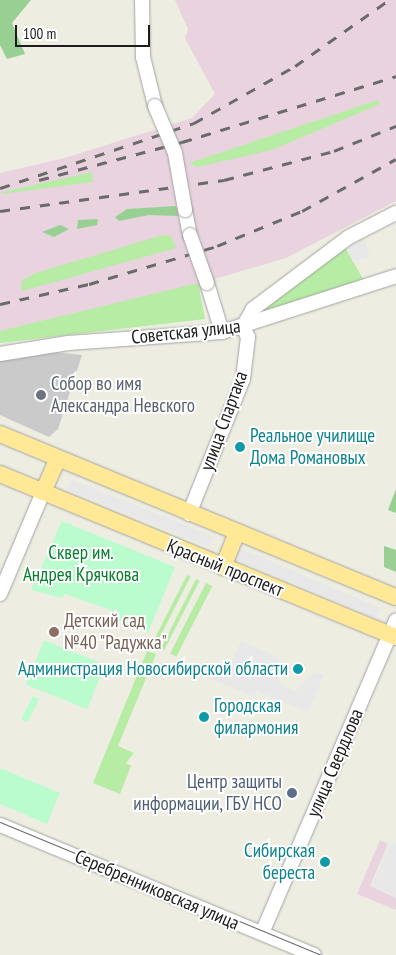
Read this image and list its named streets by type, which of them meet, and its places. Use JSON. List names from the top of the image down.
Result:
{
  "streets": {
    "main road": ["Красный проспект"],
    "street": [
      "Советская улица",
      "улица Спартака",
      "улица Свердлова",
      "Серебренниковская улица"
    ]
  },
  "crossings": [
    ["Советская улица", "улица Спартака"],
    ["улица Спартака", "Красный проспект"],
    ["Красный проспект", "улица Свердлова"],
    ["улица Свердлова", "Серебренниковская улица"]
  ],
  "parks": ["Сквер им. Андрея Крячкова"],
  "places": [
    "Собор во имя Александра Невского",
    "Реальное училище Дома Романовых",
    "Детский сад №40 \"Радужка\"",
    "Администрация Новосибирской области",
    "Городская филармония",
    "Центр защиты информации, ГБУ НСО",
    "Сибирская береста"
  ],
  "scale_bar": "100 m"
}
